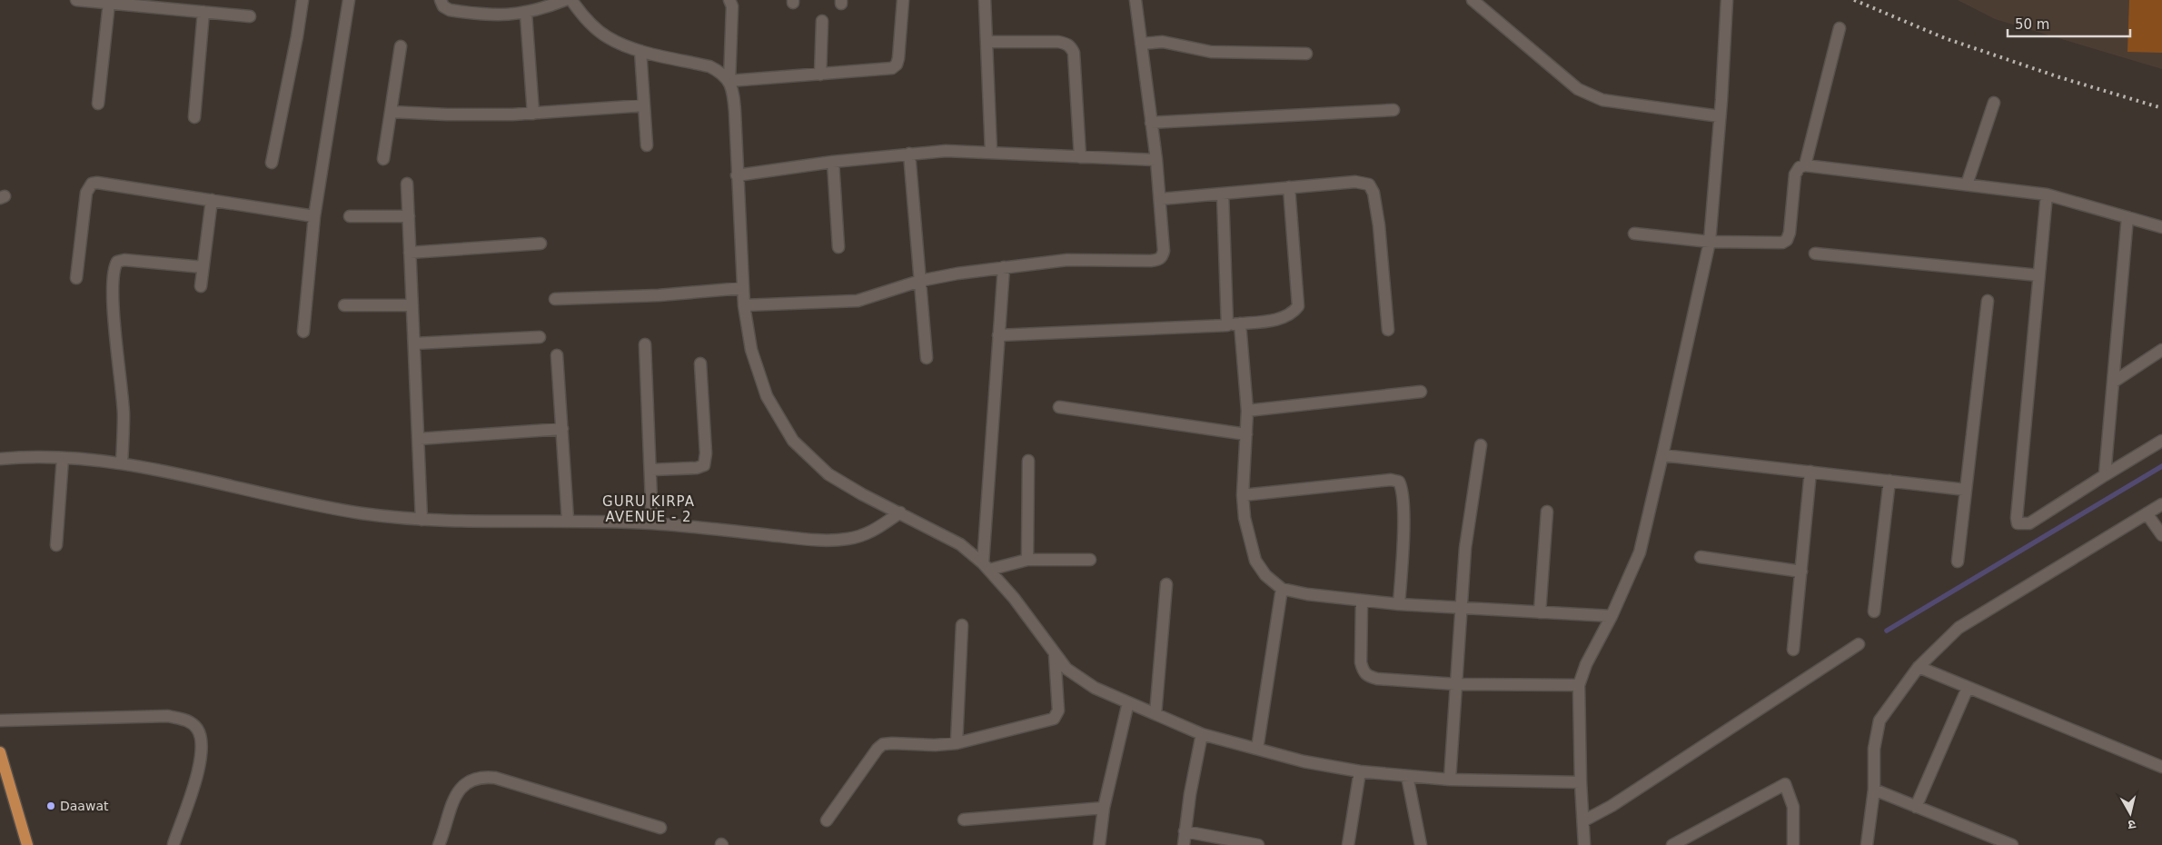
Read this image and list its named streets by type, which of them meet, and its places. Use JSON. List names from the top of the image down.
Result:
{
  "districts": ["GURU KIRPA AVENUE - 2"],
  "places": ["Daawat"],
  "scale_bar": "50 m",
  "north": "bottom"
}
